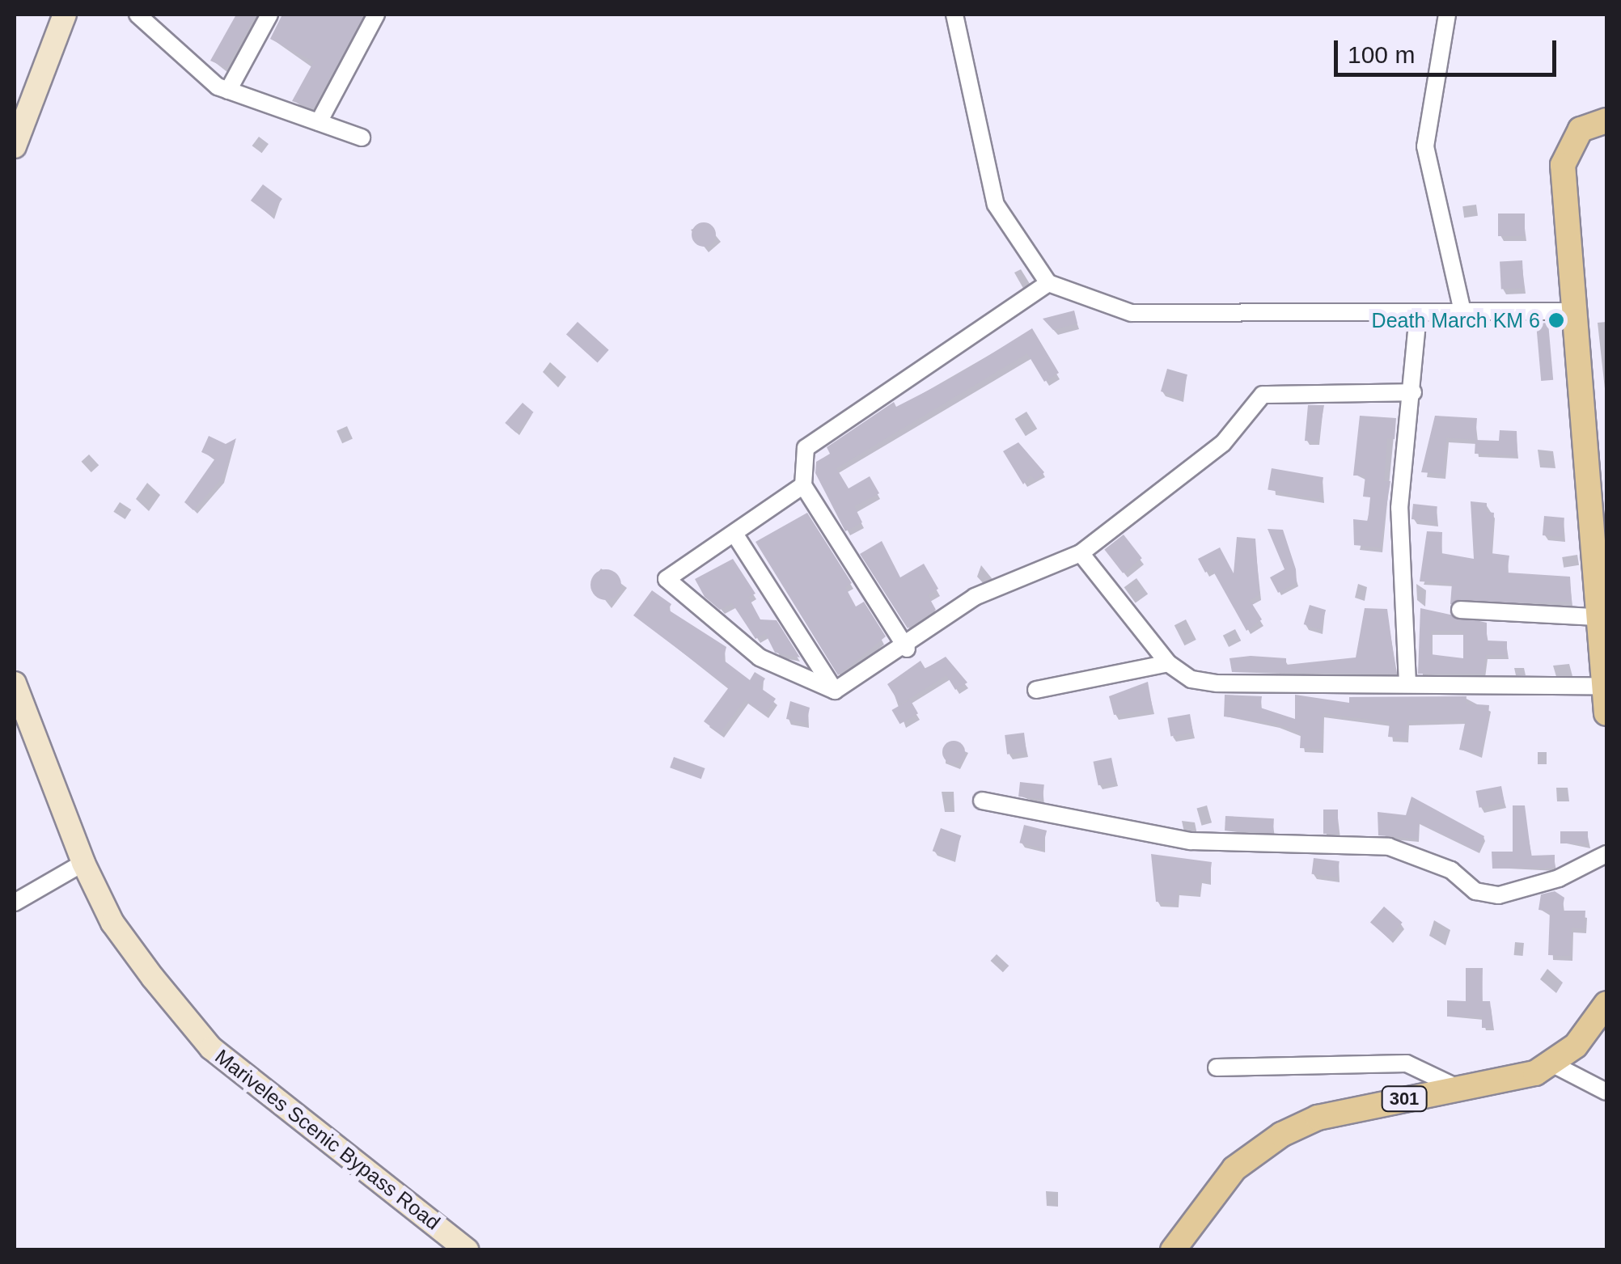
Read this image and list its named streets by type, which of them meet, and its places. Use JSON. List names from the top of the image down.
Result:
{
  "streets": {
    "main road": ["301", "Mariveles Scenic Bypass Road"]
  },
  "places": ["Death March KM 6"],
  "scale_bar": "100 m"
}
